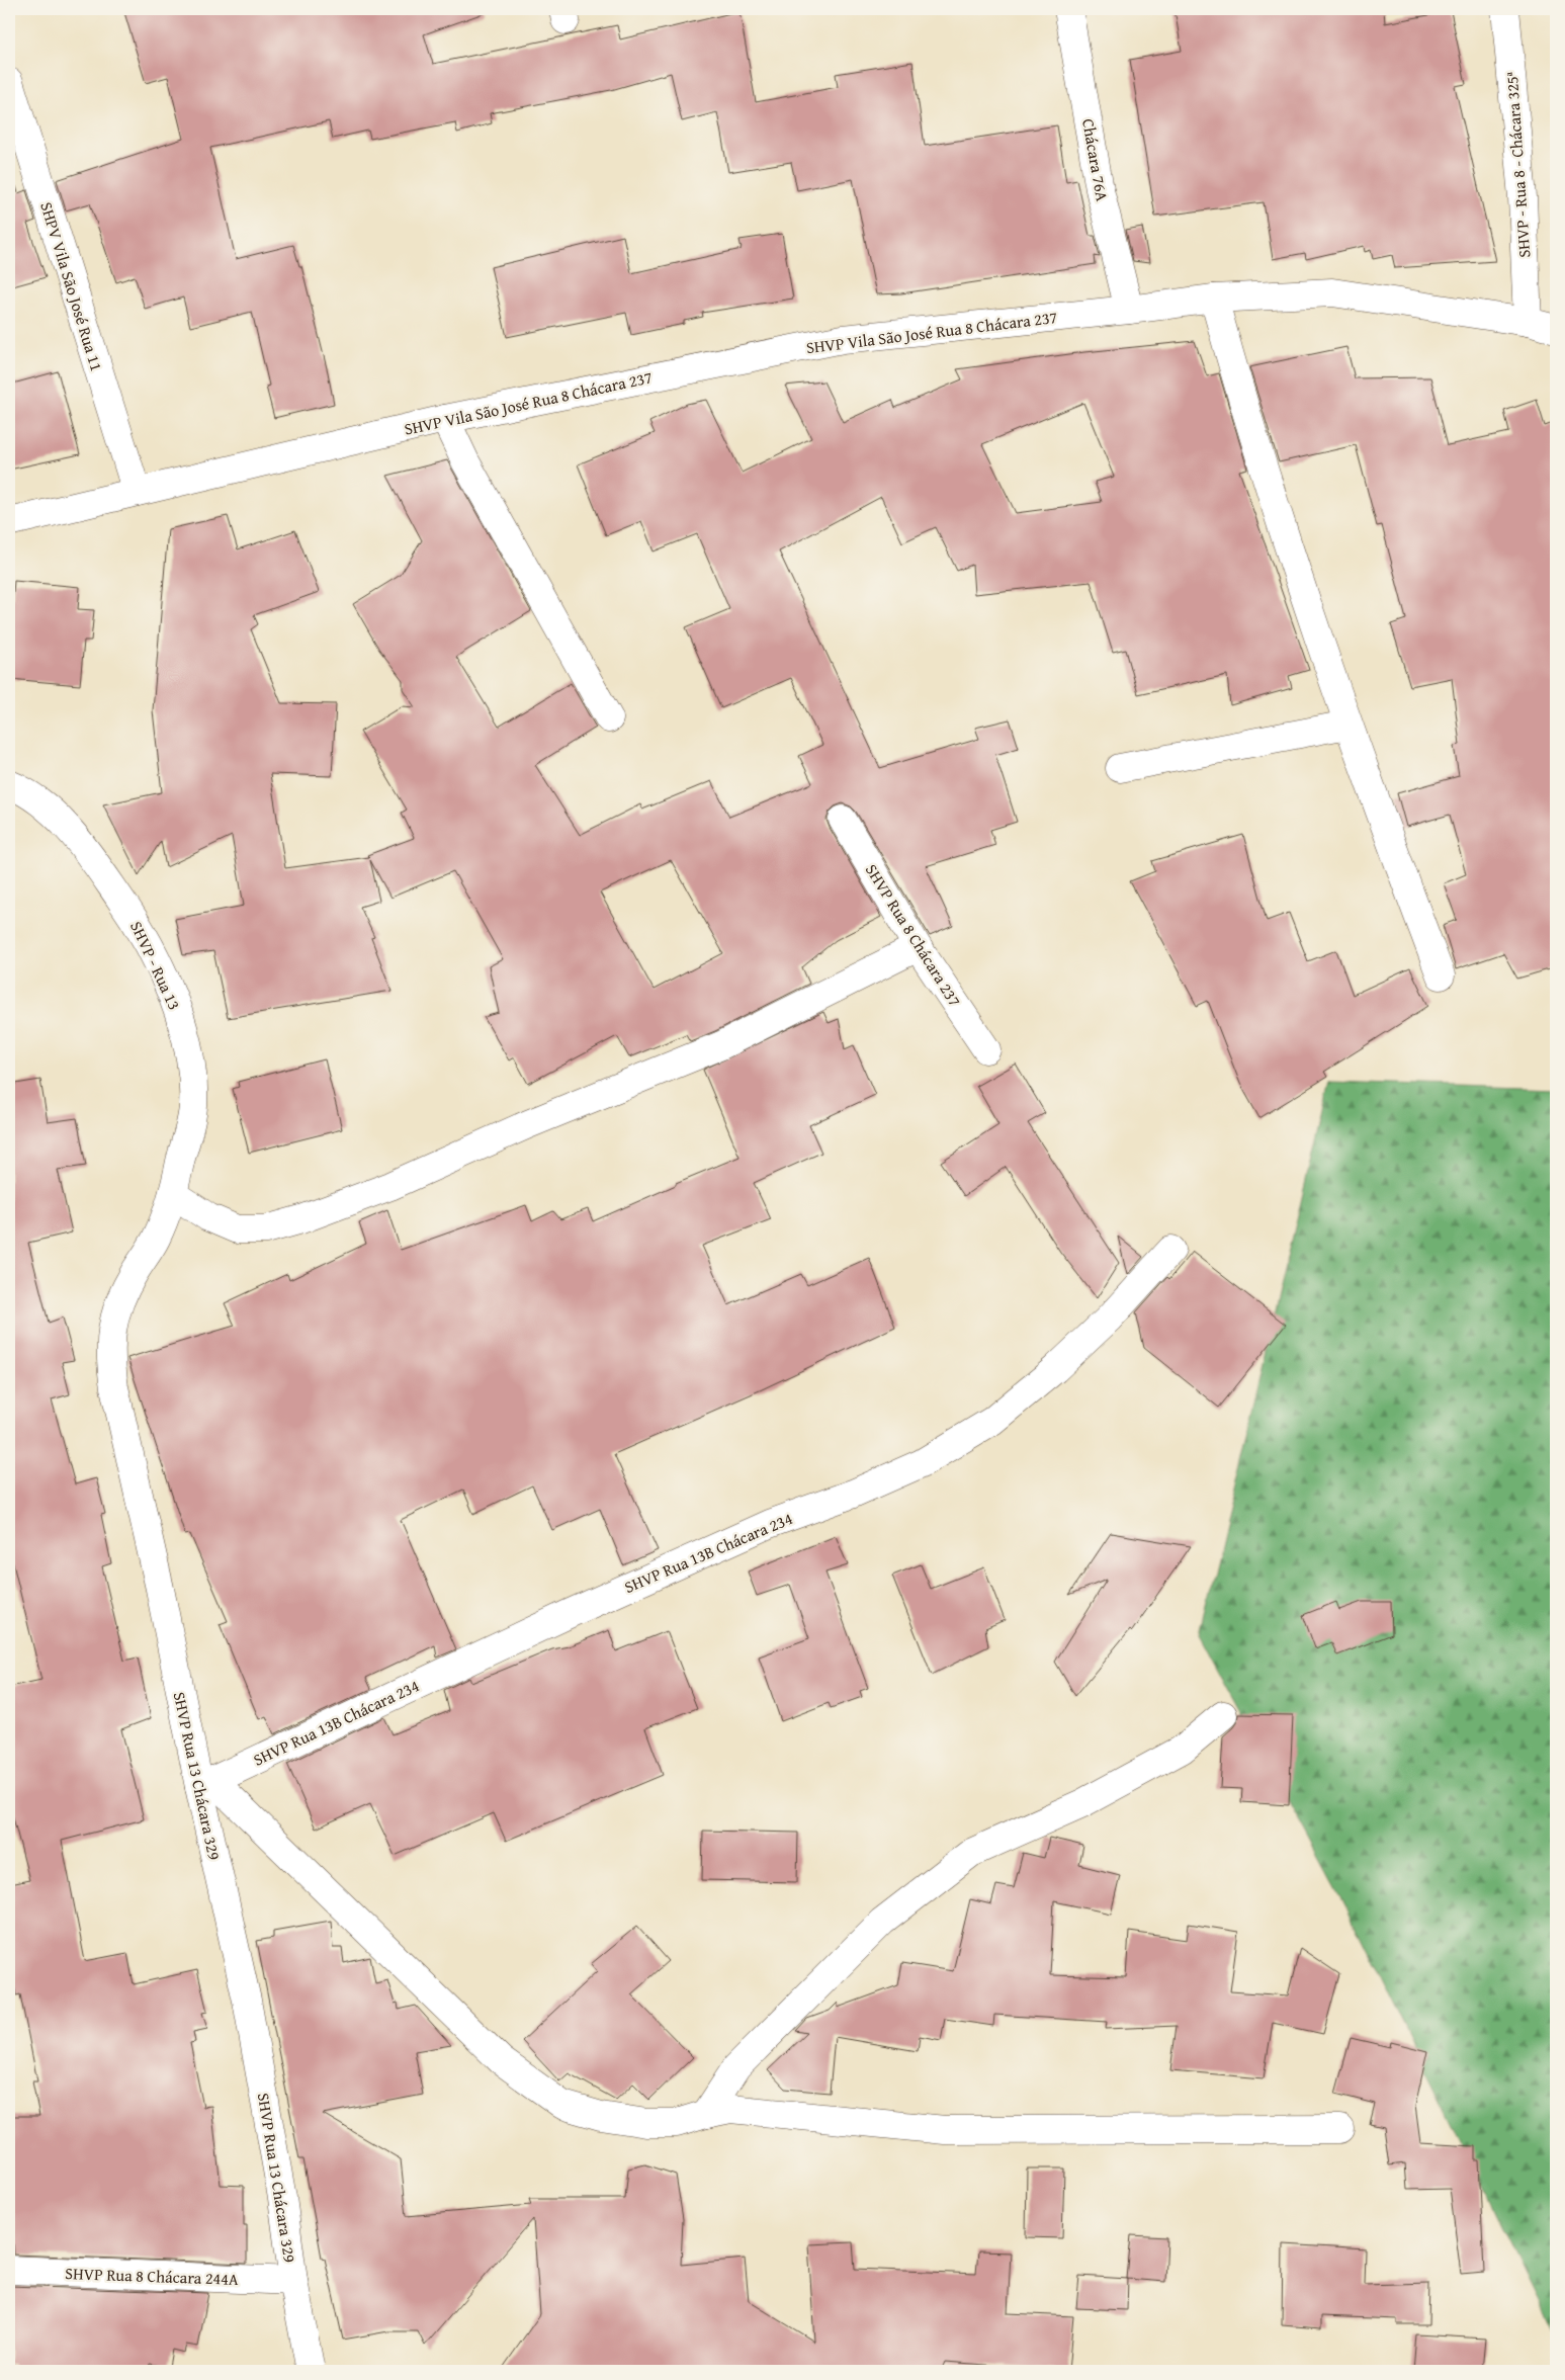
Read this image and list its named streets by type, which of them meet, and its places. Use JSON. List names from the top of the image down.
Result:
{
  "streets": {
    "street": [
      "Chácara 76A",
      "SHVP - Rua 8 - Chácara 325ª",
      "SHPV Vila São José Rua 11",
      "SHVP Vila São José Rua 8 Chácara 237",
      "SHVP Rua 8 Chácara 237",
      "SHVP - Rua 13",
      "SHVP Rua 13B Chácara 234",
      "SHVP Rua 13 Chácara 329",
      "SHVP Rua 8 Chácara 244A"
    ]
  },
  "crossings": [
    ["Chácara 76A", "SHVP Vila São José Rua 8 Chácara 237"],
    ["SHVP - Rua 8 - Chácara 325ª", "SHVP Vila São José Rua 8 Chácara 237"],
    ["SHPV Vila São José Rua 11", "SHVP Vila São José Rua 8 Chácara 237"],
    ["SHVP - Rua 13", "SHVP Rua 13 Chácara 329"],
    ["SHVP Rua 13B Chácara 234", "SHVP Rua 13 Chácara 329"],
    ["SHVP Rua 13 Chácara 329", "SHVP Rua 8 Chácara 244A"]
  ]
}
